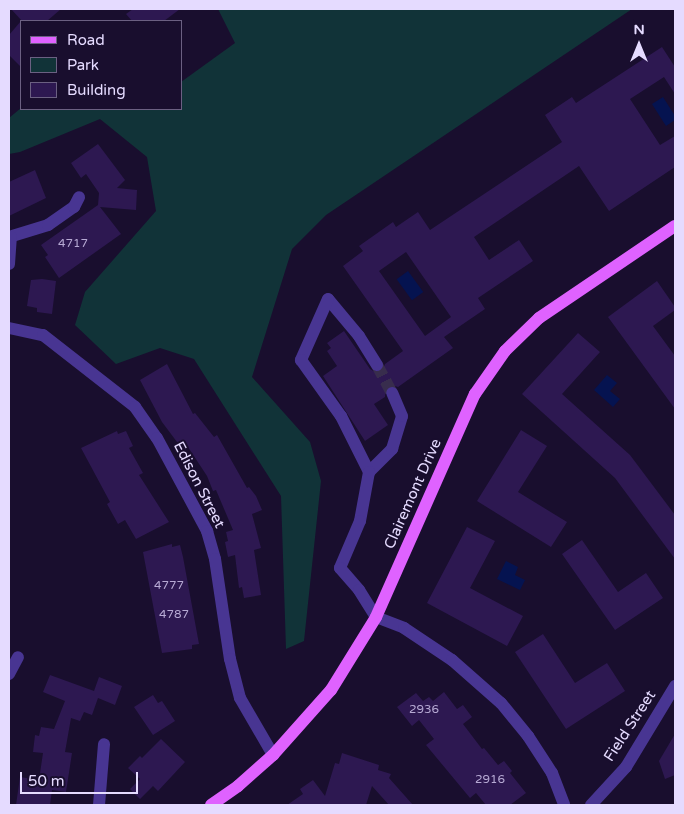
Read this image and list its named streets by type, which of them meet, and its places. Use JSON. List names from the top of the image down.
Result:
{
  "streets": {
    "main road": ["Clairemont Drive"],
    "street": ["Edison Street", "Field Street"]
  },
  "crossings": [
    ["Edison Street", "Clairemont Drive"]
  ],
  "house_numbers": [
    "4717",
    "4777",
    "4787",
    "2936",
    "2916"
  ],
  "legend": ["Road", "Park", "Building"],
  "scale_bar": "50 m",
  "north": "top"
}
